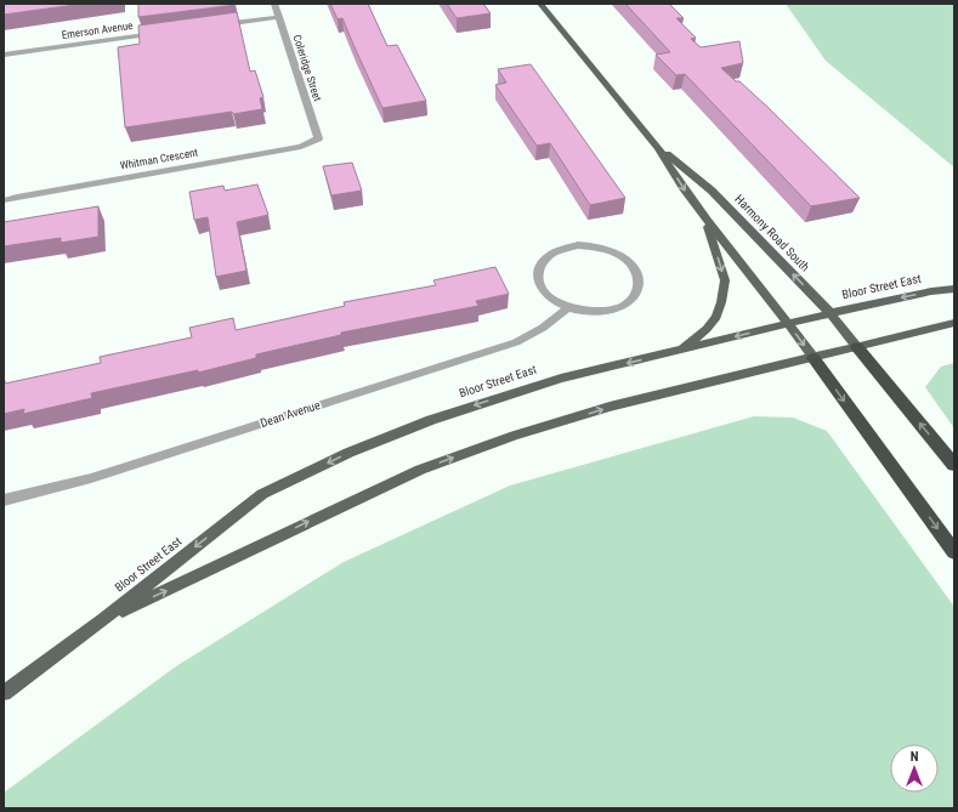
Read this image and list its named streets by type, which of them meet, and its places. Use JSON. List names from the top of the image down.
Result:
{
  "streets": {
    "main road": ["Harmony Road South", "Bloor Street East"],
    "street": [
      "Emerson Avenue",
      "Coleridge Street",
      "Whitman Crescent",
      "Dean Avenue"
    ]
  },
  "crossings": [
    ["Coleridge Street", "Whitman Crescent"],
    ["Harmony Road South", "Bloor Street East"]
  ],
  "north": "top"
}
